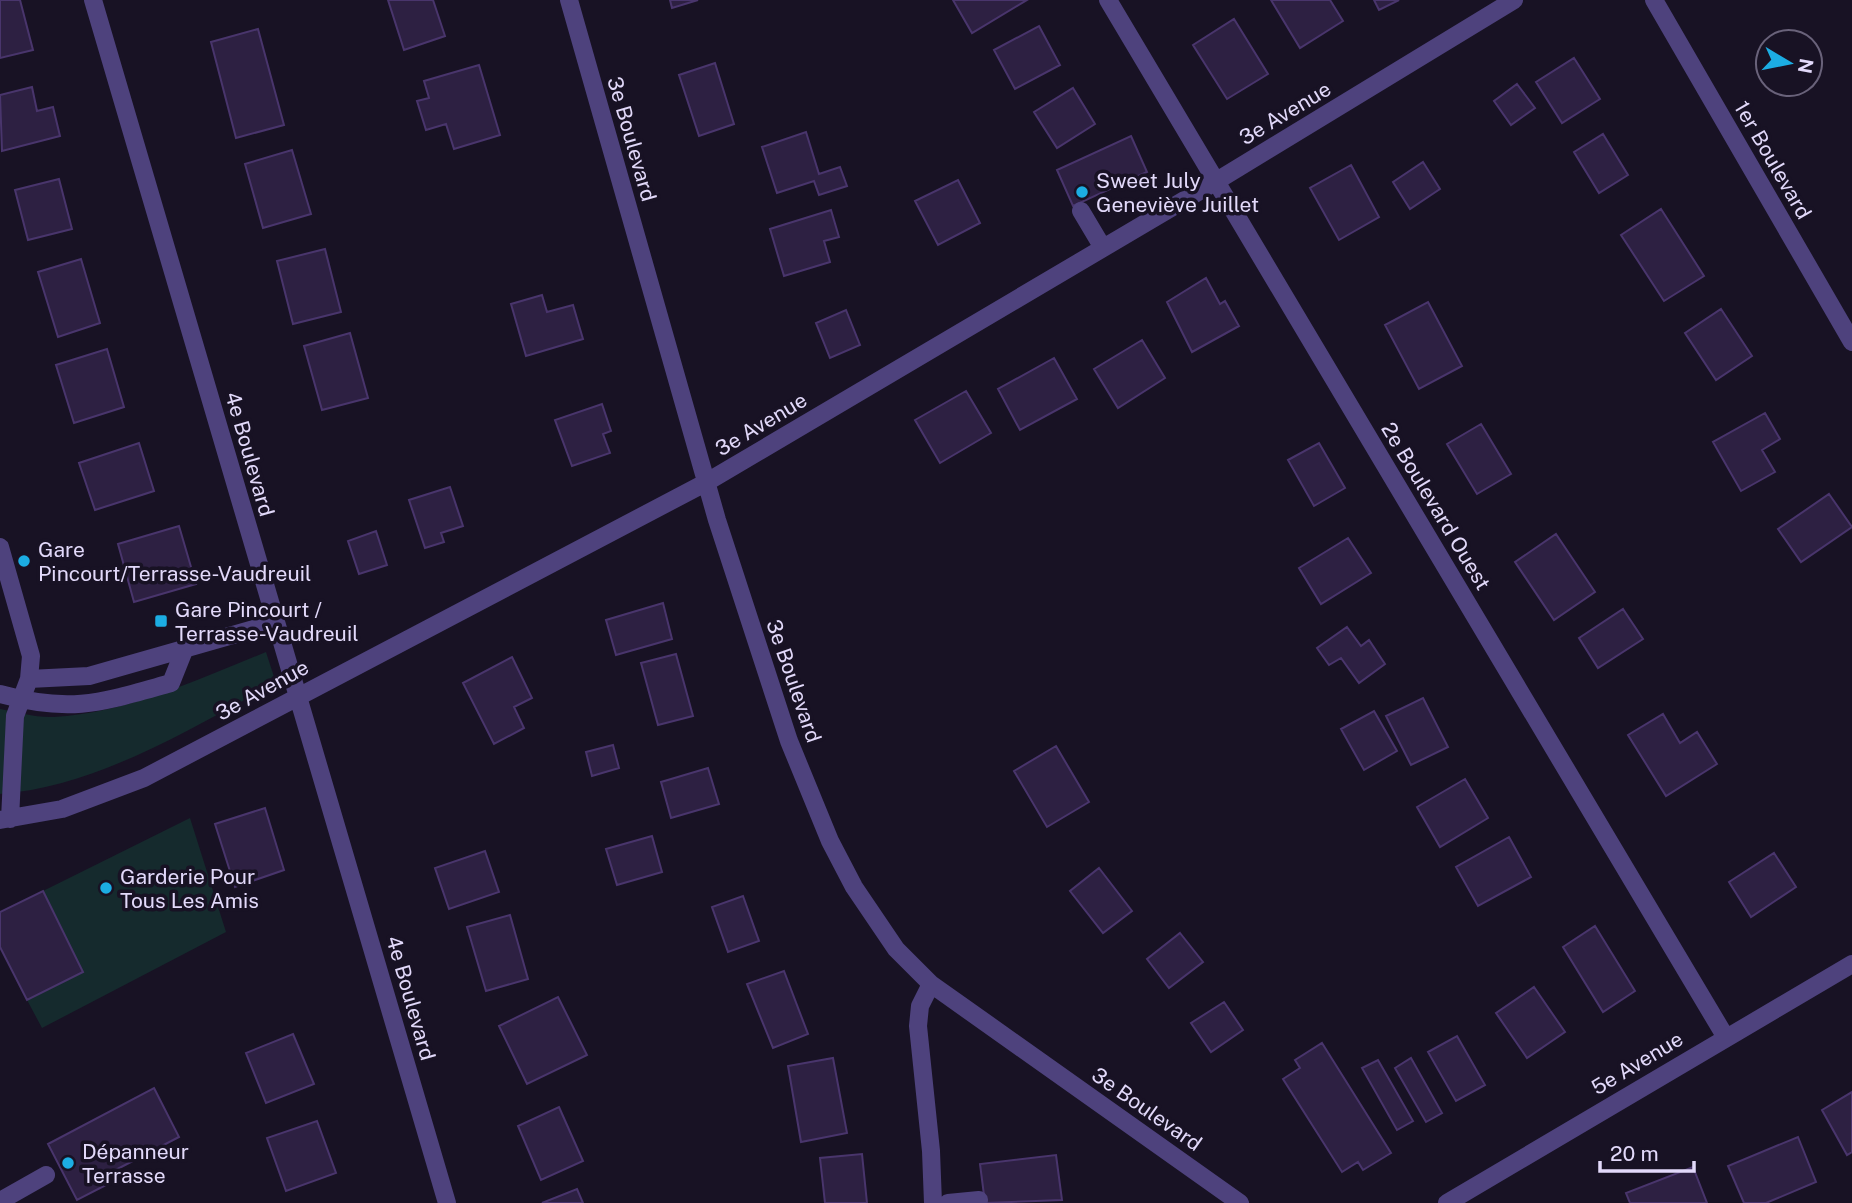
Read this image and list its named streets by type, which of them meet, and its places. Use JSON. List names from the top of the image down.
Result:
{
  "streets": {
    "street": [
      "3e Avenue",
      "3e Boulevard",
      "1er Boulevard",
      "4e Boulevard",
      "2e Boulevard Ouest",
      "5e Avenue"
    ]
  },
  "crossings": [
    ["3e Avenue", "3e Boulevard"],
    ["3e Avenue", "4e Boulevard"],
    ["3e Avenue", "2e Boulevard Ouest"],
    ["2e Boulevard Ouest", "5e Avenue"]
  ],
  "places": {
    "other": [
      "Sweet July Geneviève Juillet",
      "Gare Pincourt/Terrasse-Vaudreuil",
      "Garderie Pour Tous Les Amis",
      "Dépanneur Terrasse"
    ],
    "transit": ["Gare Pincourt / Terrasse-Vaudreuil"]
  },
  "scale_bar": "20 m",
  "north": "right"
}
